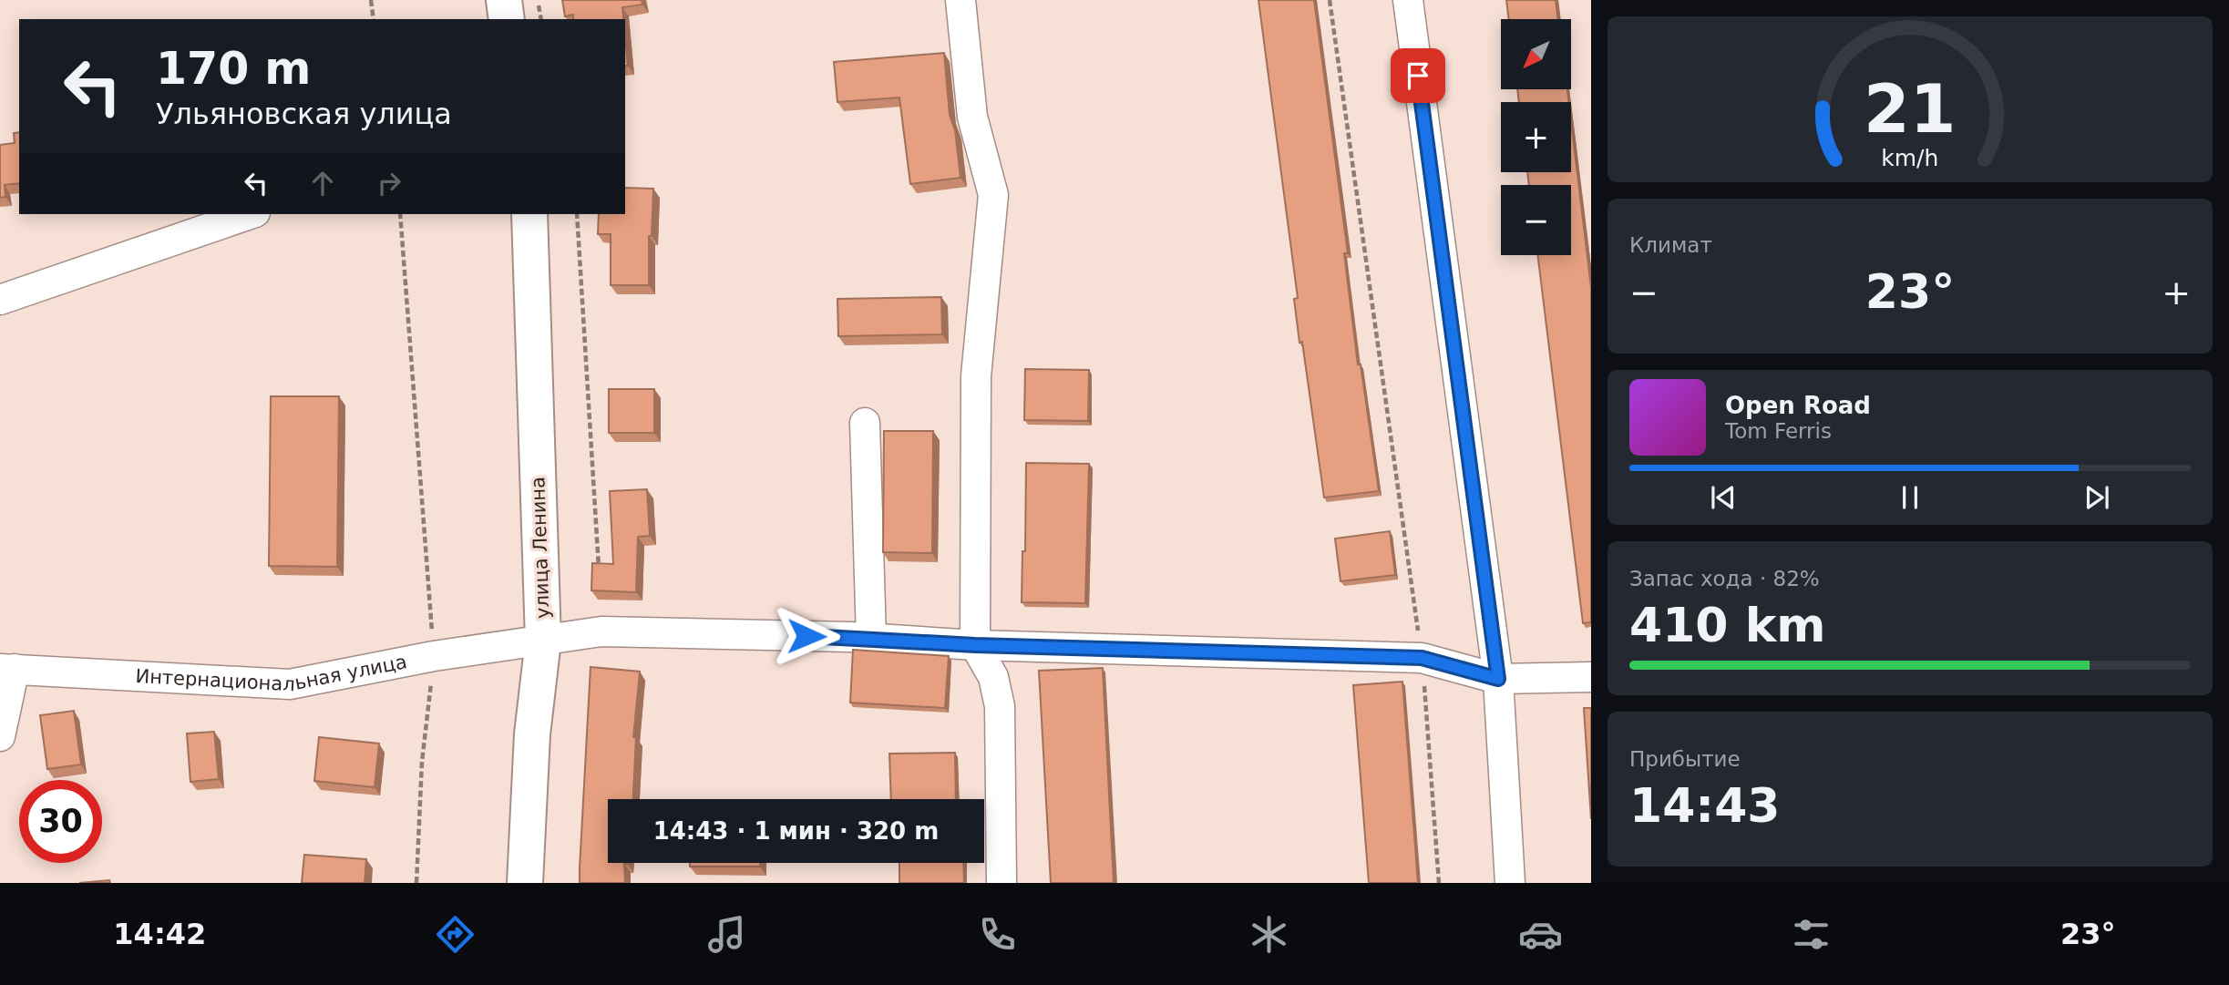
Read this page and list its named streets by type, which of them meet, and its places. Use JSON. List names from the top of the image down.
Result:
{
  "streets": {
    "main road": ["улица Ленина"],
    "street": ["Интернациональная улица"]
  },
  "crossings": [
    ["улица Ленина", "Интернациональная улица"]
  ],
  "north": "bottom left",
  "page": {
    "map_buttons": ["+", "−"],
    "turn": ["170 m", "Ульяновская улица"],
    "tile": [
      "Климат",
      ["Запас хода · 82%", "410 km"],
      ["Прибытие", "14:43"]
    ],
    "heat": ["−", "23°", "+"],
    "song": ["Open Road", "Tom Ferris"],
    "limit": "30",
    "trip": "14:43 · 1 мин · 320 m",
    "tabs": ["14:42", "23°"],
    "gauge": ["21", "km/h"]
  }
}
